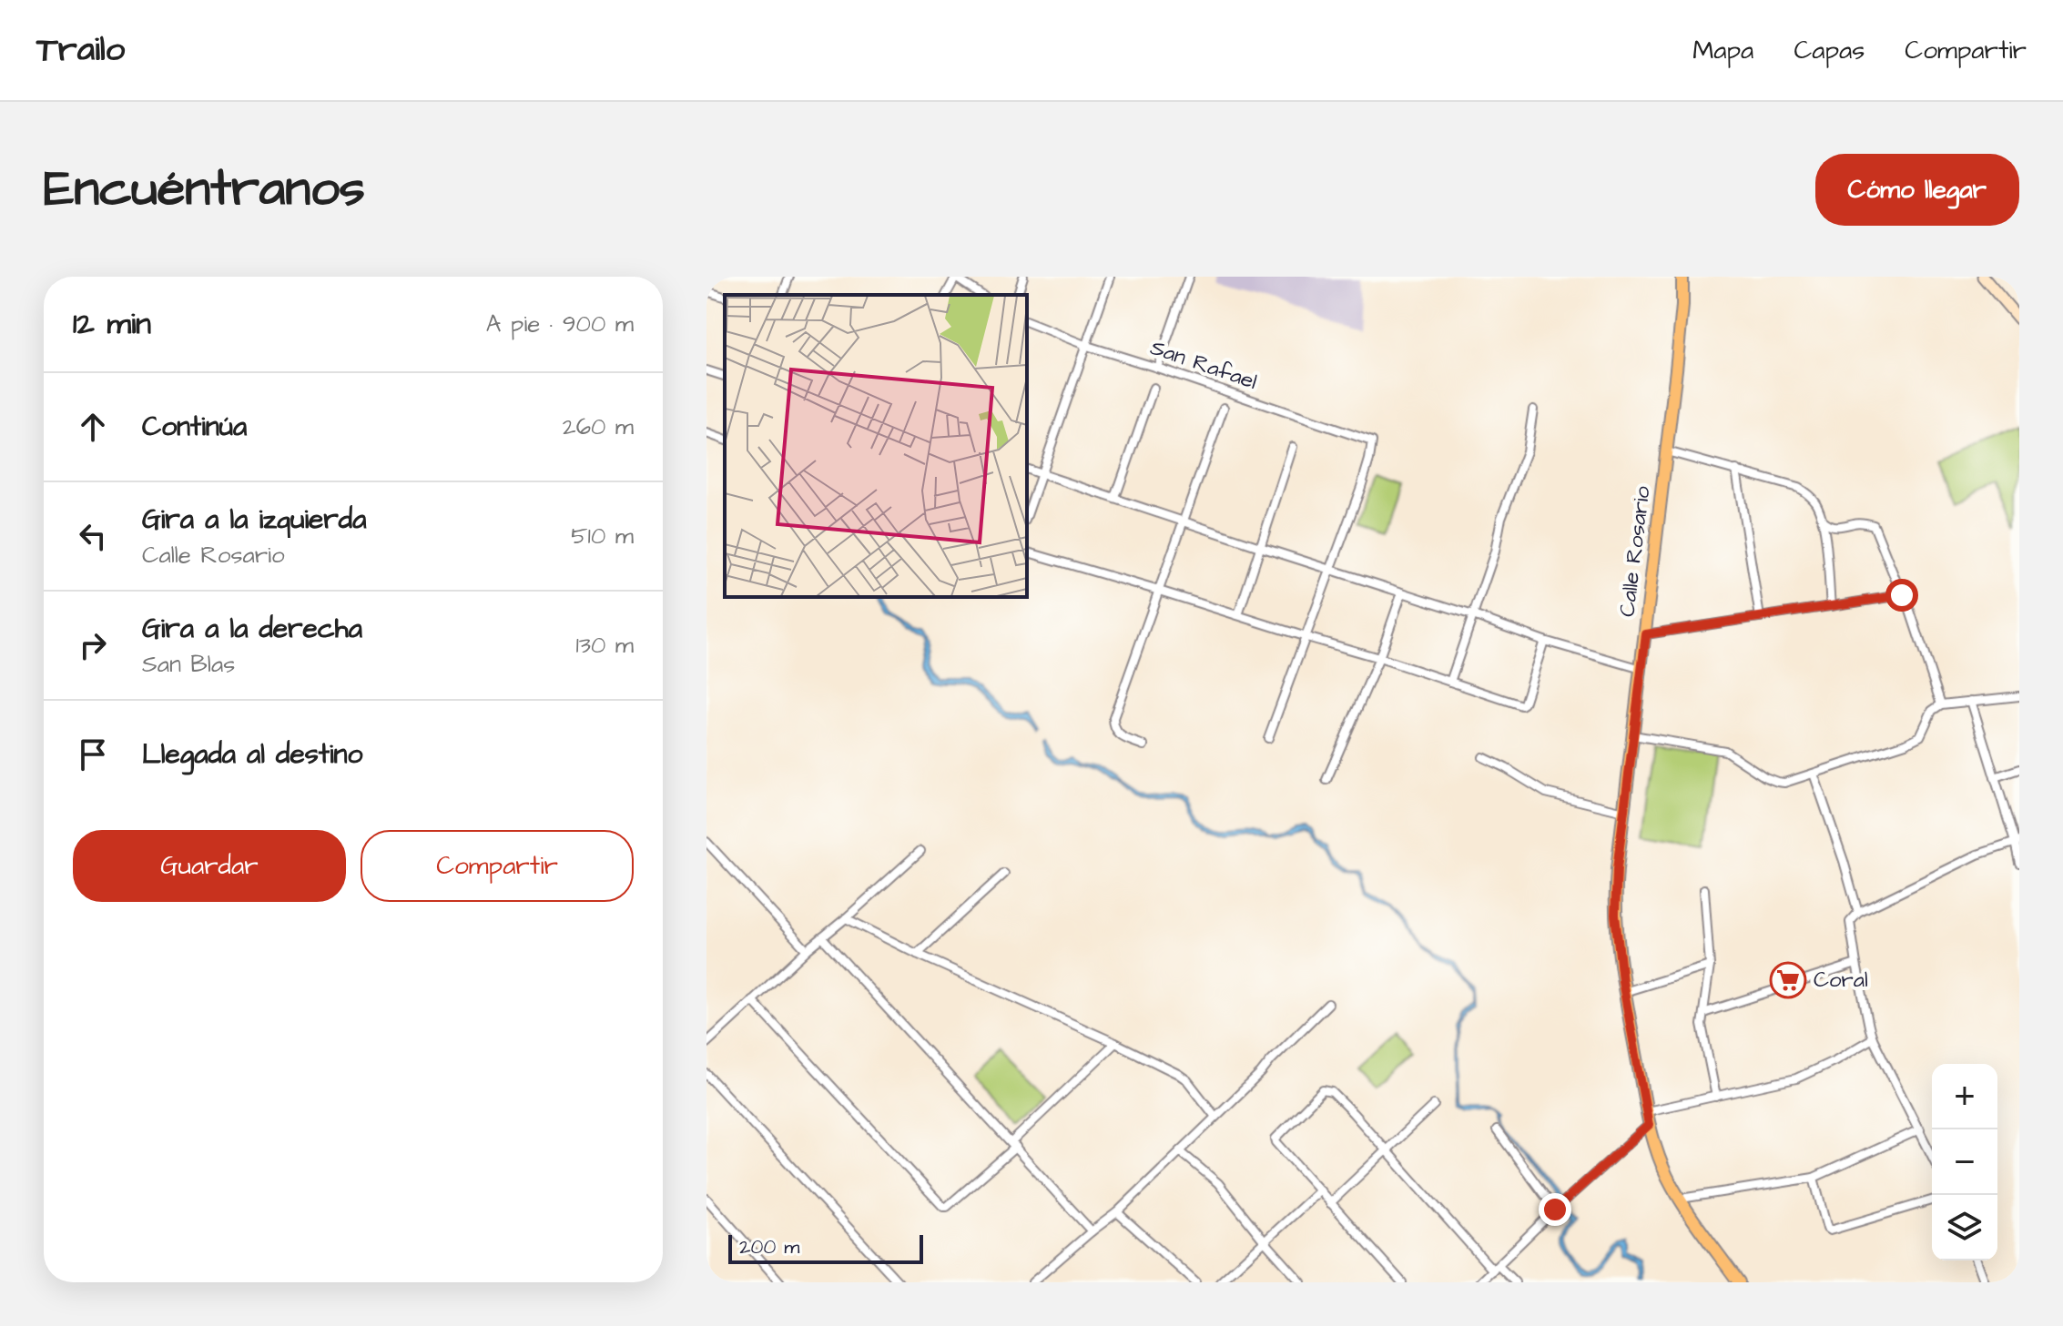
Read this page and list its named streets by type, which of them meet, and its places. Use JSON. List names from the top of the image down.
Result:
{
  "streets": {
    "main road": ["Calle Rosario"],
    "street": ["San Rafael"]
  },
  "places": {
    "supermarket": ["Coral"]
  },
  "scale_bar": "200 m",
  "page": {
    "header": "Trailo",
    "nav": ["Mapa", "Capas", "Compartir"],
    "title": "Encuéntranos",
    "buttons": [
      "Cómo llegar",
      ["Guardar", "Compartir"]
    ],
    "heading": ["12 min", "A pie · 900 m"],
    "list": [
      ["Continúa", "260 m"],
      ["Gira a la izquierda", "Calle Rosario", "510 m"],
      ["Gira a la derecha", "San Blas", "130 m"],
      "Llegada al destino"
    ],
    "map_buttons": ["+", "−"],
    "scale": "200 m"
  }
}
